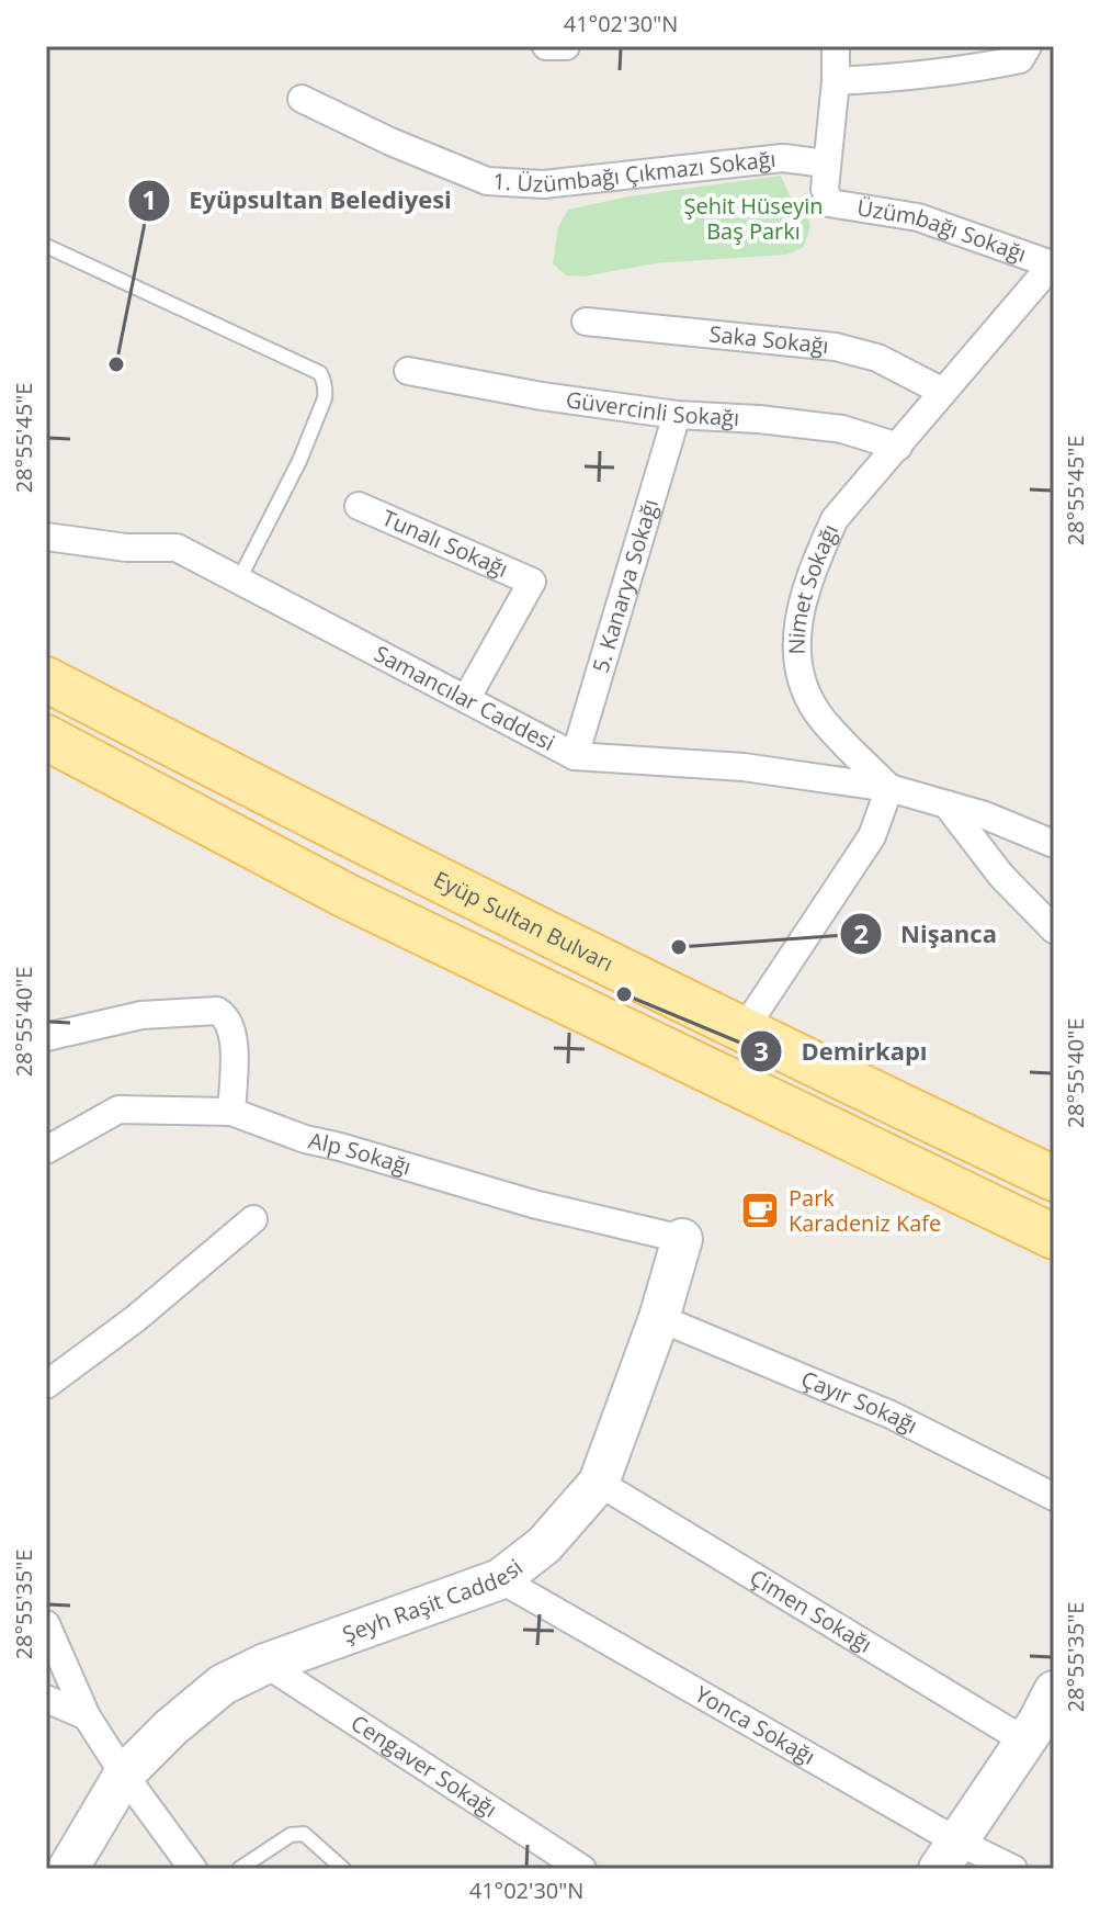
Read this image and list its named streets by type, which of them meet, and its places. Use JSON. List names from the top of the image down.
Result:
{
  "streets": {
    "main road": ["Eyüp Sultan Bulvarı"],
    "street": [
      "1. Üzümbağı Çıkmazı Sokağı",
      "Üzümbağı Sokağı",
      "Saka Sokağı",
      "Güvercinli Sokağı",
      "Tunalı Sokağı",
      "5. Kanarya Sokağı",
      "Nimet Sokağı",
      "Samancılar Caddesi",
      "Alp Sokağı",
      "Çayır Sokağı",
      "Şeyh Raşit Caddesi",
      "Çimen Sokağı",
      "Yonca Sokağı",
      "Cengaver Sokağı"
    ]
  },
  "crossings": [
    ["1. Üzümbağı Çıkmazı Sokağı", "Üzümbağı Sokağı"],
    ["Üzümbağı Sokağı", "Nimet Sokağı"],
    ["Saka Sokağı", "Nimet Sokağı"],
    ["Güvercinli Sokağı", "5. Kanarya Sokağı"],
    ["Güvercinli Sokağı", "Nimet Sokağı"],
    ["Tunalı Sokağı", "Samancılar Caddesi"],
    ["5. Kanarya Sokağı", "Samancılar Caddesi"],
    ["Nimet Sokağı", "Samancılar Caddesi"],
    ["Alp Sokağı", "Şeyh Raşit Caddesi"],
    ["Çayır Sokağı", "Şeyh Raşit Caddesi"],
    ["Şeyh Raşit Caddesi", "Çimen Sokağı"],
    ["Şeyh Raşit Caddesi", "Yonca Sokağı"],
    ["Şeyh Raşit Caddesi", "Cengaver Sokağı"]
  ],
  "parks": ["Şehit Hüseyin Baş Parkı"],
  "places": {
    "other": ["Eyüpsultan Belediyesi", "Nişanca", "Demirkapı"],
    "cafe": ["Park Karadeniz Kafe"]
  },
  "coordinates": [
    "41°02'30\"N",
    "28°55'45\"E",
    "28°55'40\"E",
    "28°55'35\"E"
  ]
}
